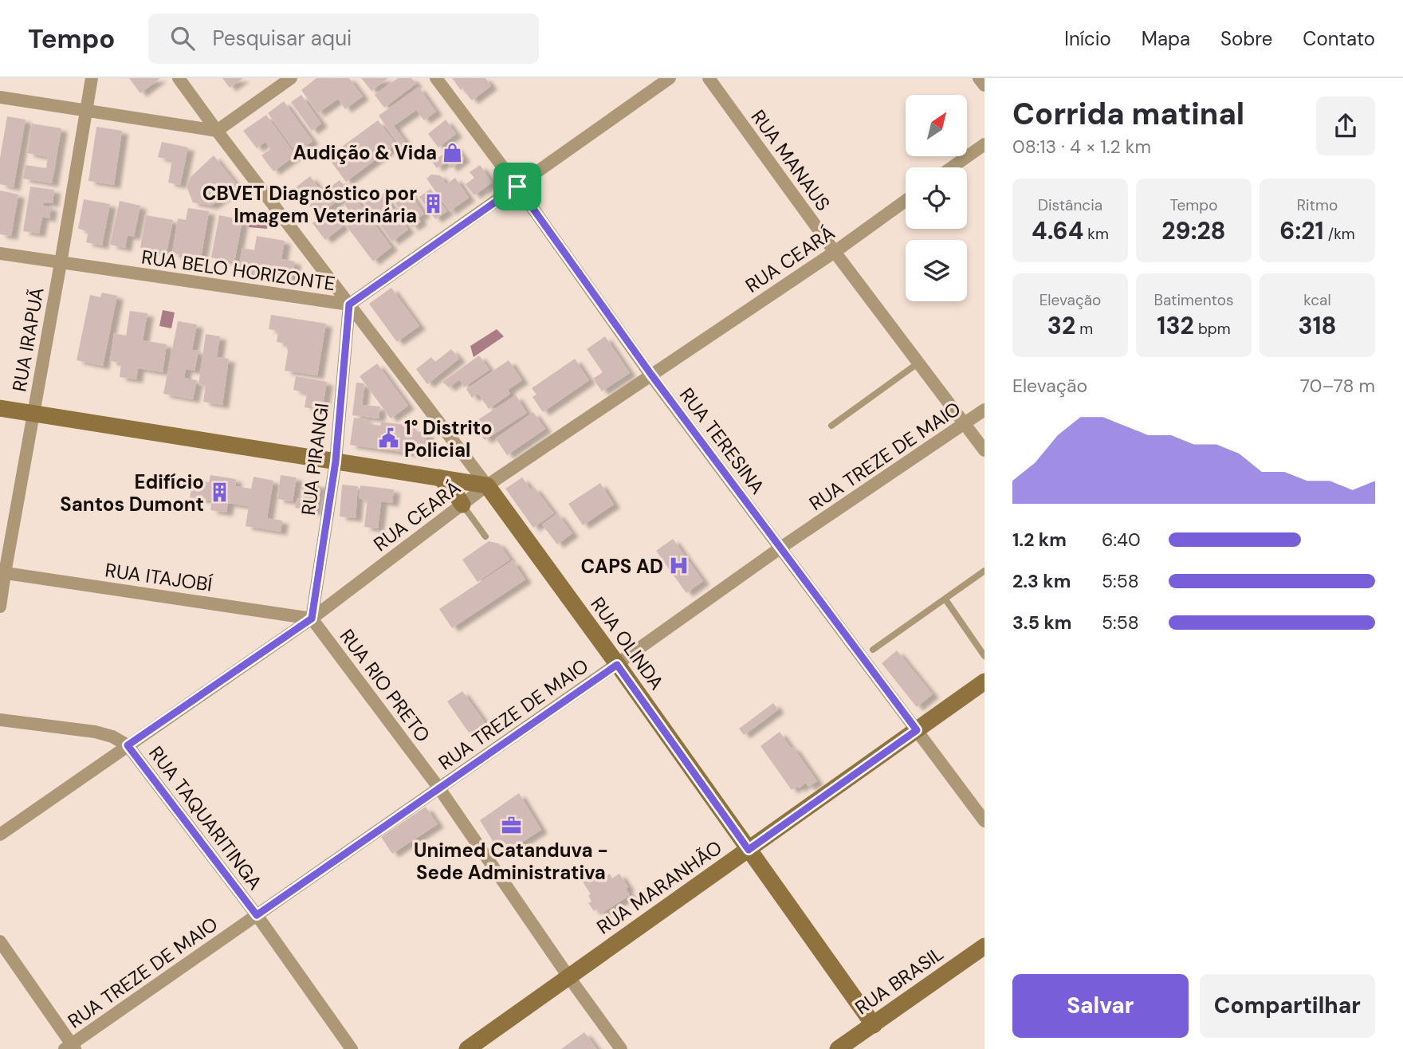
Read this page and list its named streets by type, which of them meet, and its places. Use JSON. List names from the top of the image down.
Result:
{
  "streets": {
    "street": [
      "RUA MANAUS",
      "RUA CEARÁ",
      "RUA BELO HORIZONTE",
      "RUA IRAPUÃ",
      "RUA TERESINA",
      "RUA TREZE DE MAIO",
      "RUA PIRANGI",
      "RUA ITAJOBÍ",
      "RUA OLINDA",
      "RUA RIO PRETO",
      "RUA TAQUARITINGA",
      "RUA MARANHÃO",
      "RUA BRASIL"
    ]
  },
  "crossings": [
    ["RUA MANAUS", "RUA CEARÁ"],
    ["RUA MANAUS", "RUA TREZE DE MAIO"],
    ["RUA CEARÁ", "RUA TERESINA"],
    ["RUA CEARÁ", "RUA PIRANGI"],
    ["RUA CEARÁ", "RUA ITAJOBÍ"],
    ["RUA CEARÁ", "RUA OLINDA"],
    ["RUA CEARÁ", "RUA RIO PRETO"],
    ["RUA CEARÁ", "RUA TAQUARITINGA"],
    ["RUA BELO HORIZONTE", "RUA IRAPUÃ"],
    ["RUA BELO HORIZONTE", "RUA TERESINA"],
    ["RUA BELO HORIZONTE", "RUA PIRANGI"],
    ["RUA BELO HORIZONTE", "RUA OLINDA"],
    ["RUA IRAPUÃ", "RUA ITAJOBÍ"],
    ["RUA TERESINA", "RUA TREZE DE MAIO"],
    ["RUA TERESINA", "RUA MARANHÃO"],
    ["RUA TREZE DE MAIO", "RUA OLINDA"],
    ["RUA TREZE DE MAIO", "RUA RIO PRETO"],
    ["RUA TREZE DE MAIO", "RUA TAQUARITINGA"],
    ["RUA PIRANGI", "RUA ITAJOBÍ"],
    ["RUA PIRANGI", "RUA OLINDA"],
    ["RUA PIRANGI", "RUA RIO PRETO"],
    ["RUA ITAJOBÍ", "RUA RIO PRETO"],
    ["RUA OLINDA", "RUA MARANHÃO"],
    ["RUA OLINDA", "RUA BRASIL"],
    ["RUA RIO PRETO", "RUA MARANHÃO"]
  ],
  "places": {
    "shop": ["Audição & Vida"],
    "building": ["CBVET Diagnóstico por Imagem Veterinária", "Edifício Santos Dumont"],
    "public building": ["1° Distrito Policial"],
    "hospital": ["CAPS AD"],
    "office": ["Unimed Catanduva - Sede Administrativa"]
  },
  "north": "top right",
  "page": {
    "header": "Tempo",
    "search": "Pesquisar aqui",
    "nav": [
      "Início",
      "Mapa",
      "Sobre",
      "Contato"
    ],
    "heading": ["Corrida matinal", "08:13 · 4 × 1.2 km"],
    "stats": [
      ["Distância", "4.64 km"],
      ["Tempo", "29:28"],
      ["Ritmo", "6:21 /km"],
      ["Elevação", "32 m"],
      ["Batimentos", "132 bpm"],
      ["kcal", "318"]
    ],
    "chart": ["Elevação", "70–78 m"],
    "list": [
      {
        "name": "1.2 km",
        "note": "6:40"
      },
      {
        "name": "2.3 km",
        "note": "5:58"
      },
      {
        "name": "3.5 km",
        "note": "5:58"
      }
    ],
    "buttons": ["Salvar", "Compartilhar"]
  }
}
